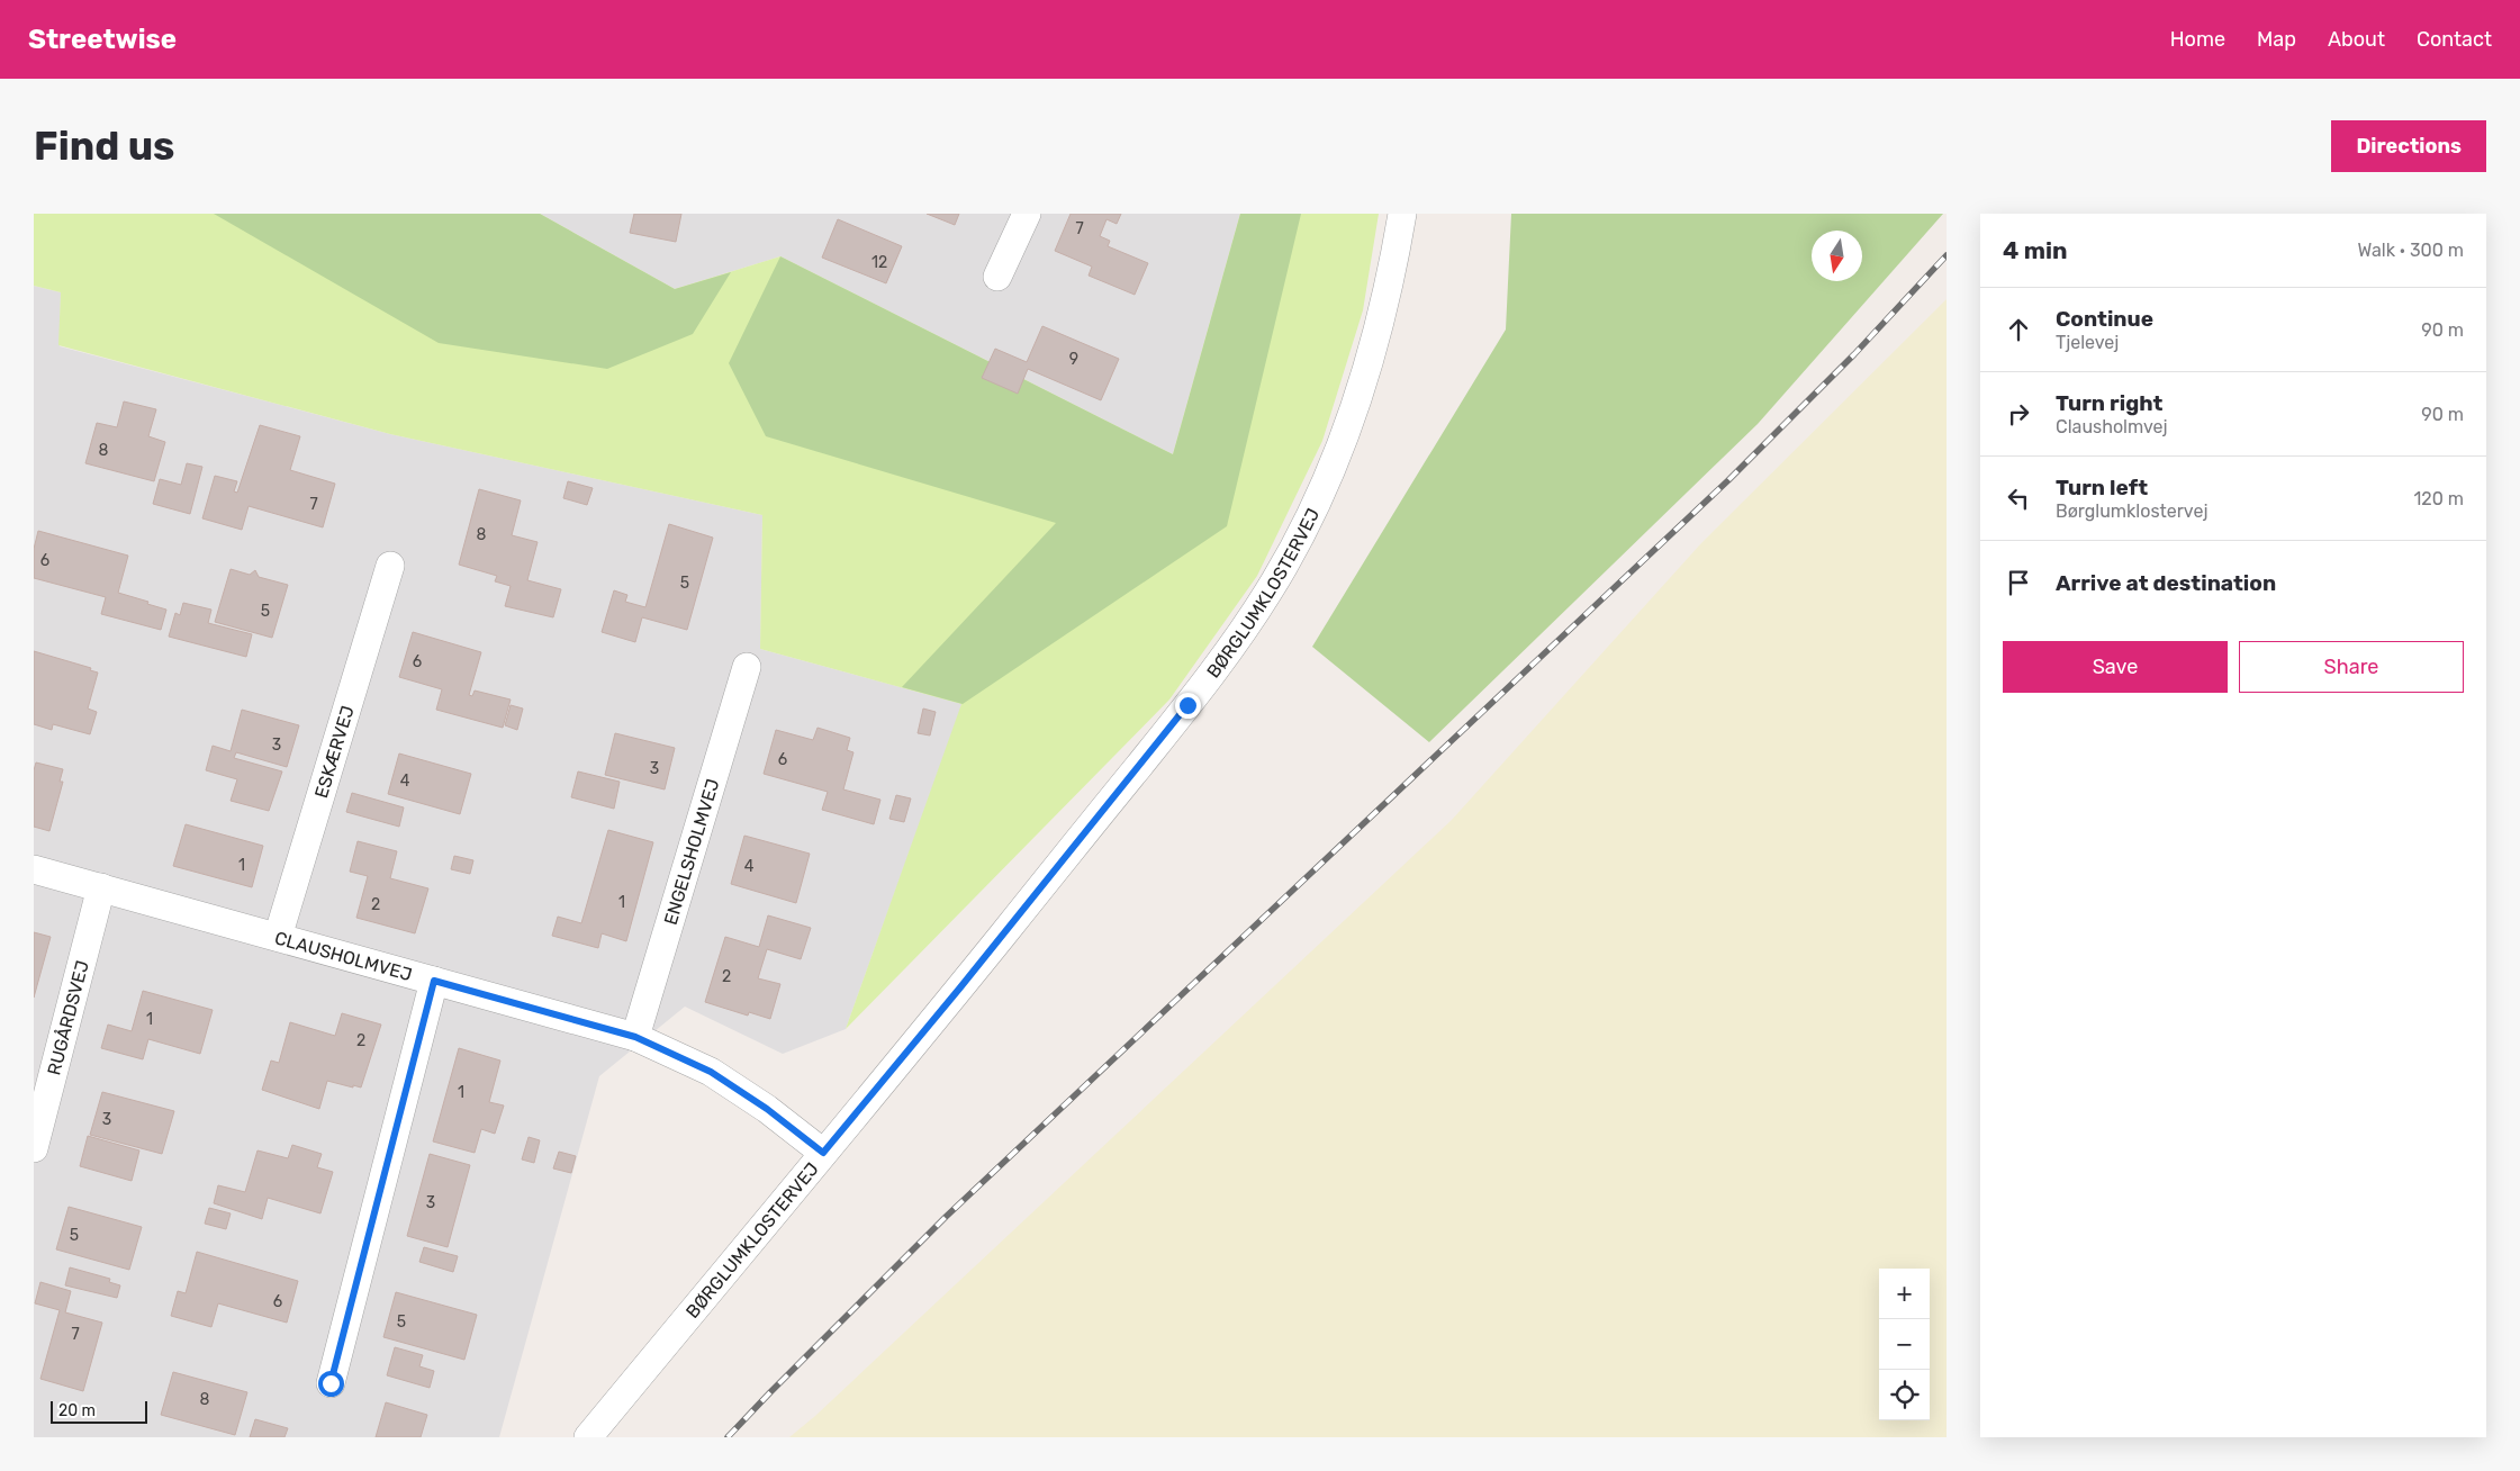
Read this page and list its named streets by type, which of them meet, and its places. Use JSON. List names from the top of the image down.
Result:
{
  "streets": {
    "street": [
      "BØRGLUMKLOSTERVEJ",
      "ESKÆRVEJ",
      "ENGELSHOLMVEJ",
      "CLAUSHOLMVEJ",
      "RUGÅRDSVEJ"
    ]
  },
  "crossings": [
    ["BØRGLUMKLOSTERVEJ", "CLAUSHOLMVEJ"],
    ["ESKÆRVEJ", "CLAUSHOLMVEJ"],
    ["ENGELSHOLMVEJ", "CLAUSHOLMVEJ"],
    ["CLAUSHOLMVEJ", "RUGÅRDSVEJ"]
  ],
  "house_numbers": [
    "7",
    "12",
    "9",
    "8",
    "7",
    "8",
    "6",
    "5",
    "5",
    "6",
    "3",
    "6",
    "3",
    "4",
    "1",
    "4",
    "1",
    "2",
    "2",
    "1",
    "2",
    "1",
    "3",
    "3",
    "5",
    "6",
    "5",
    "7",
    "8"
  ],
  "scale_bar": "20 m",
  "north": "bottom",
  "page": {
    "header": "Streetwise",
    "nav": [
      "Home",
      "Map",
      "About",
      "Contact"
    ],
    "buttons": [
      "Directions",
      ["Save", "Share"]
    ],
    "title": "Find us",
    "heading": ["4 min", "Walk · 300 m"],
    "list": [
      ["Continue", "Tjelevej", "90 m"],
      ["Turn right", "Clausholmvej", "90 m"],
      ["Turn left", "Børglumklostervej", "120 m"],
      "Arrive at destination"
    ],
    "map_buttons": ["+", "−"],
    "scale": "20 m"
  }
}
